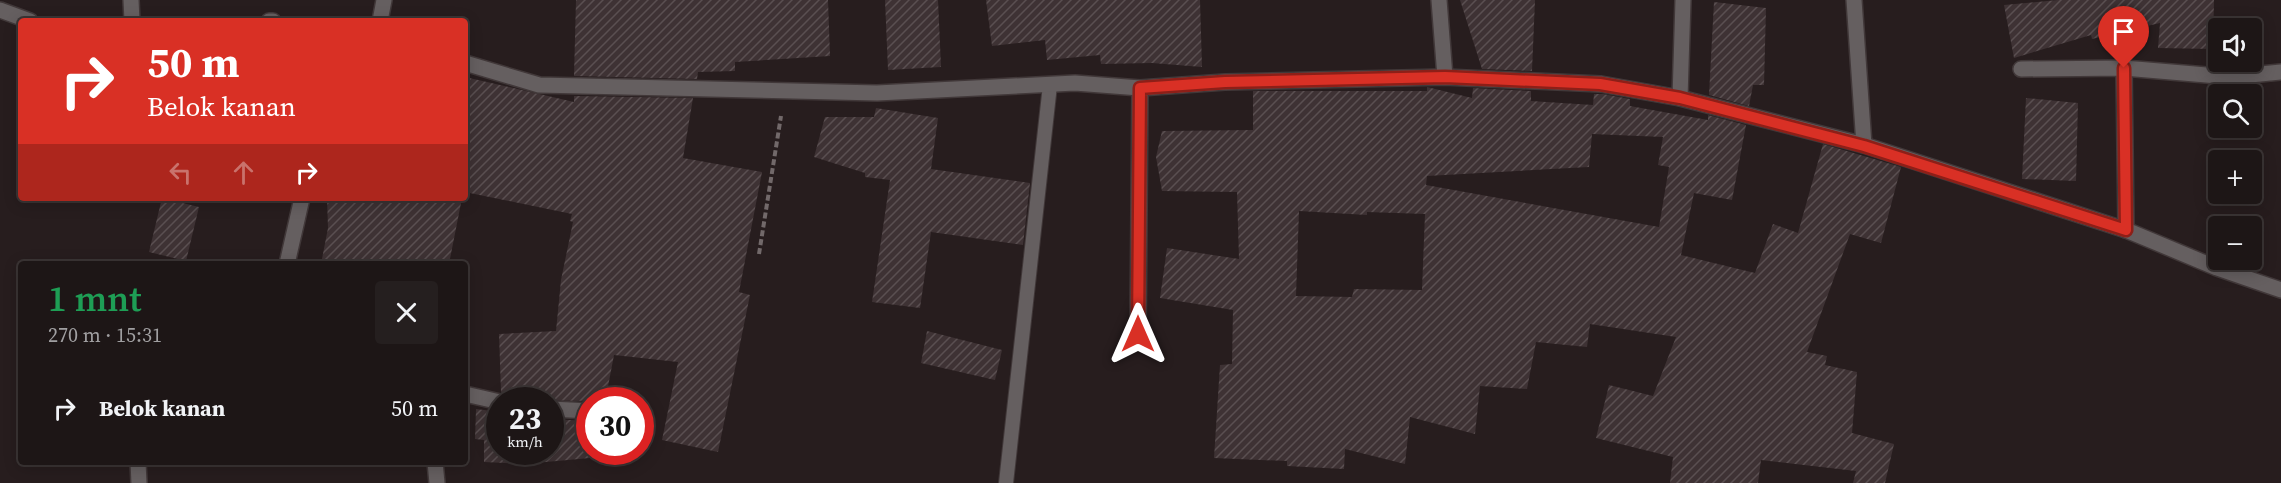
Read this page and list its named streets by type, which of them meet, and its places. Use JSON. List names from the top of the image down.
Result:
{
  "page": {
    "map_buttons": ["+", "−"],
    "turn": ["50 m", "Belok kanan"],
    "heading": ["1 mnt", "270 m · 15:31"],
    "list": [
      {
        "name": "Belok kanan",
        "value": "50 m"
      }
    ],
    "speed": "23 km/h",
    "limit": "30"
  }
}
